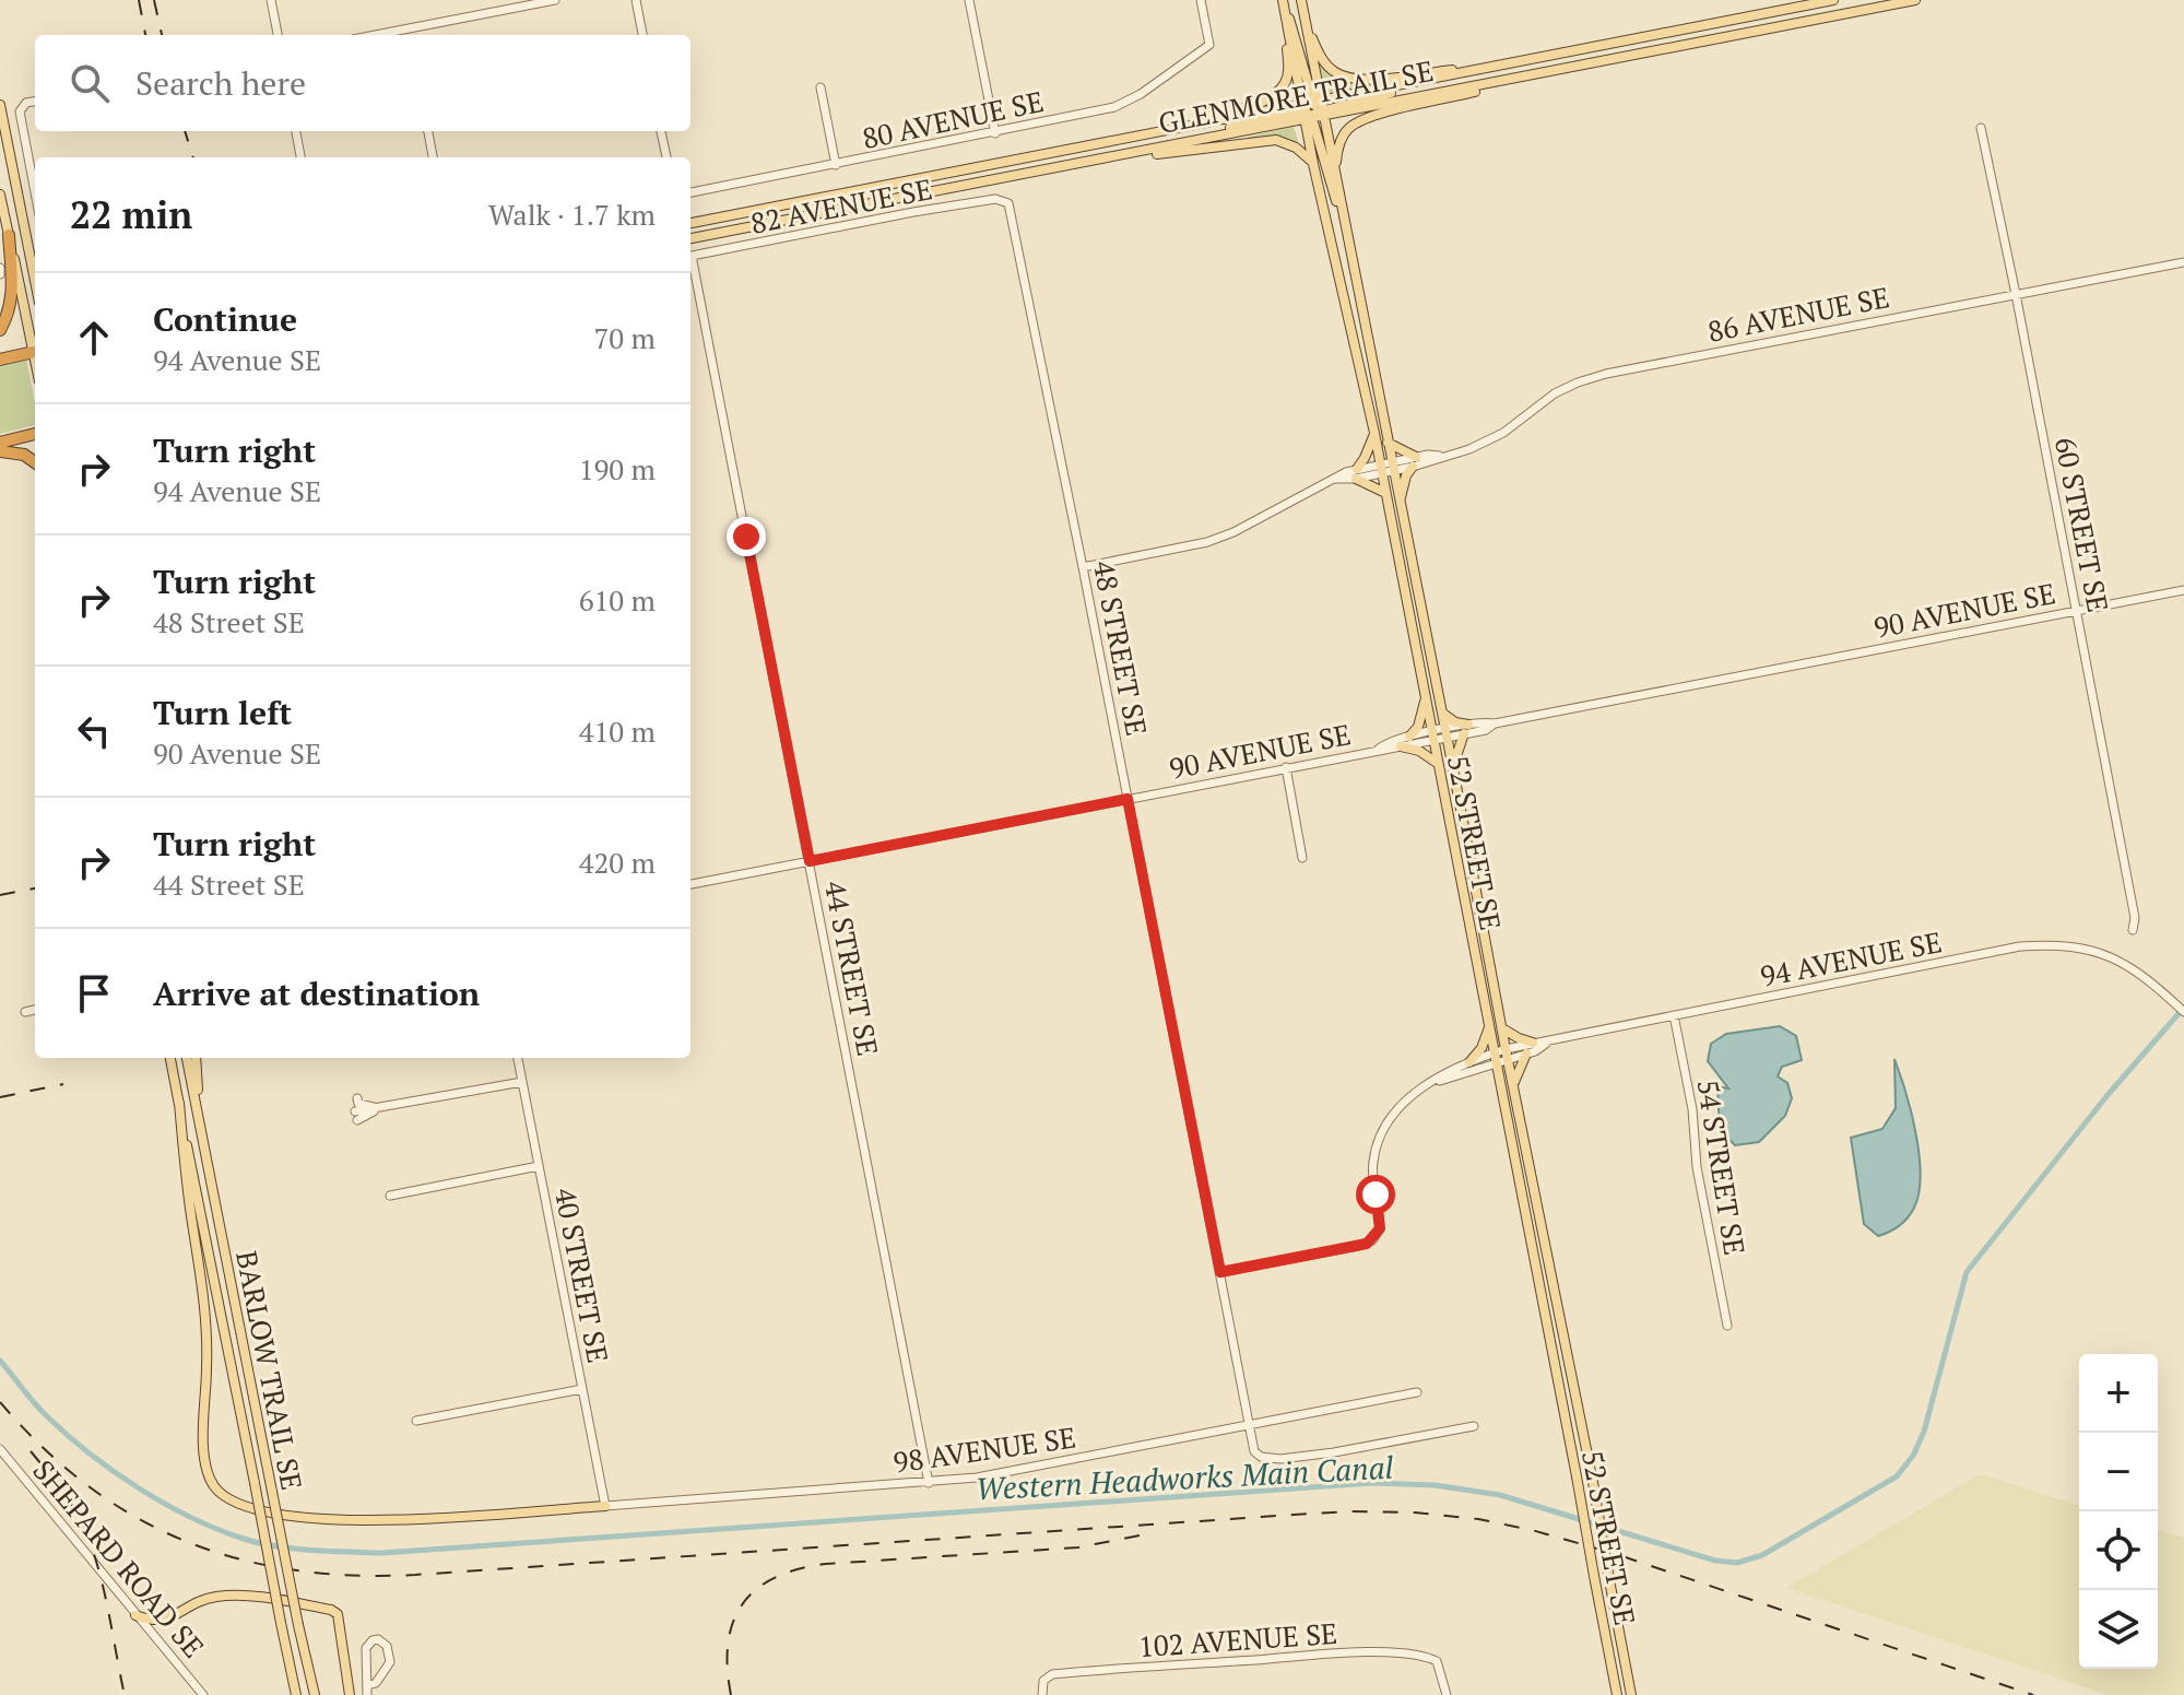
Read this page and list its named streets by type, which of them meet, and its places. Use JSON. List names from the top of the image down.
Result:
{
  "streets": {
    "main road": ["GLENMORE TRAIL SE", "52 STREET SE", "BARLOW TRAIL SE"],
    "street": [
      "80 AVENUE SE",
      "82 AVENUE SE",
      "86 AVENUE SE",
      "60 STREET SE",
      "90 AVENUE SE",
      "48 STREET SE",
      "94 AVENUE SE",
      "44 STREET SE",
      "54 STREET SE",
      "40 STREET SE",
      "98 AVENUE SE",
      "SHEPARD ROAD SE",
      "102 AVENUE SE"
    ]
  },
  "crossings": [
    ["GLENMORE TRAIL SE", "52 STREET SE"],
    ["82 AVENUE SE", "48 STREET SE"],
    ["86 AVENUE SE", "60 STREET SE"],
    ["86 AVENUE SE", "48 STREET SE"],
    ["86 AVENUE SE", "52 STREET SE"],
    ["60 STREET SE", "90 AVENUE SE"],
    ["90 AVENUE SE", "48 STREET SE"],
    ["90 AVENUE SE", "52 STREET SE"],
    ["90 AVENUE SE", "44 STREET SE"],
    ["48 STREET SE", "94 AVENUE SE"],
    ["48 STREET SE", "98 AVENUE SE"],
    ["52 STREET SE", "94 AVENUE SE"],
    ["94 AVENUE SE", "54 STREET SE"],
    ["44 STREET SE", "98 AVENUE SE"],
    ["40 STREET SE", "98 AVENUE SE"]
  ],
  "water": ["Western Headworks Main Canal"],
  "page": {
    "search": "Search here",
    "heading": ["22 min", "Walk · 1.7 km"],
    "list": [
      ["Continue", "94 Avenue SE", "70 m"],
      ["Turn right", "94 Avenue SE", "190 m"],
      ["Turn right", "48 Street SE", "610 m"],
      ["Turn left", "90 Avenue SE", "410 m"],
      ["Turn right", "44 Street SE", "420 m"],
      "Arrive at destination"
    ],
    "map_buttons": ["+", "−"]
  }
}
